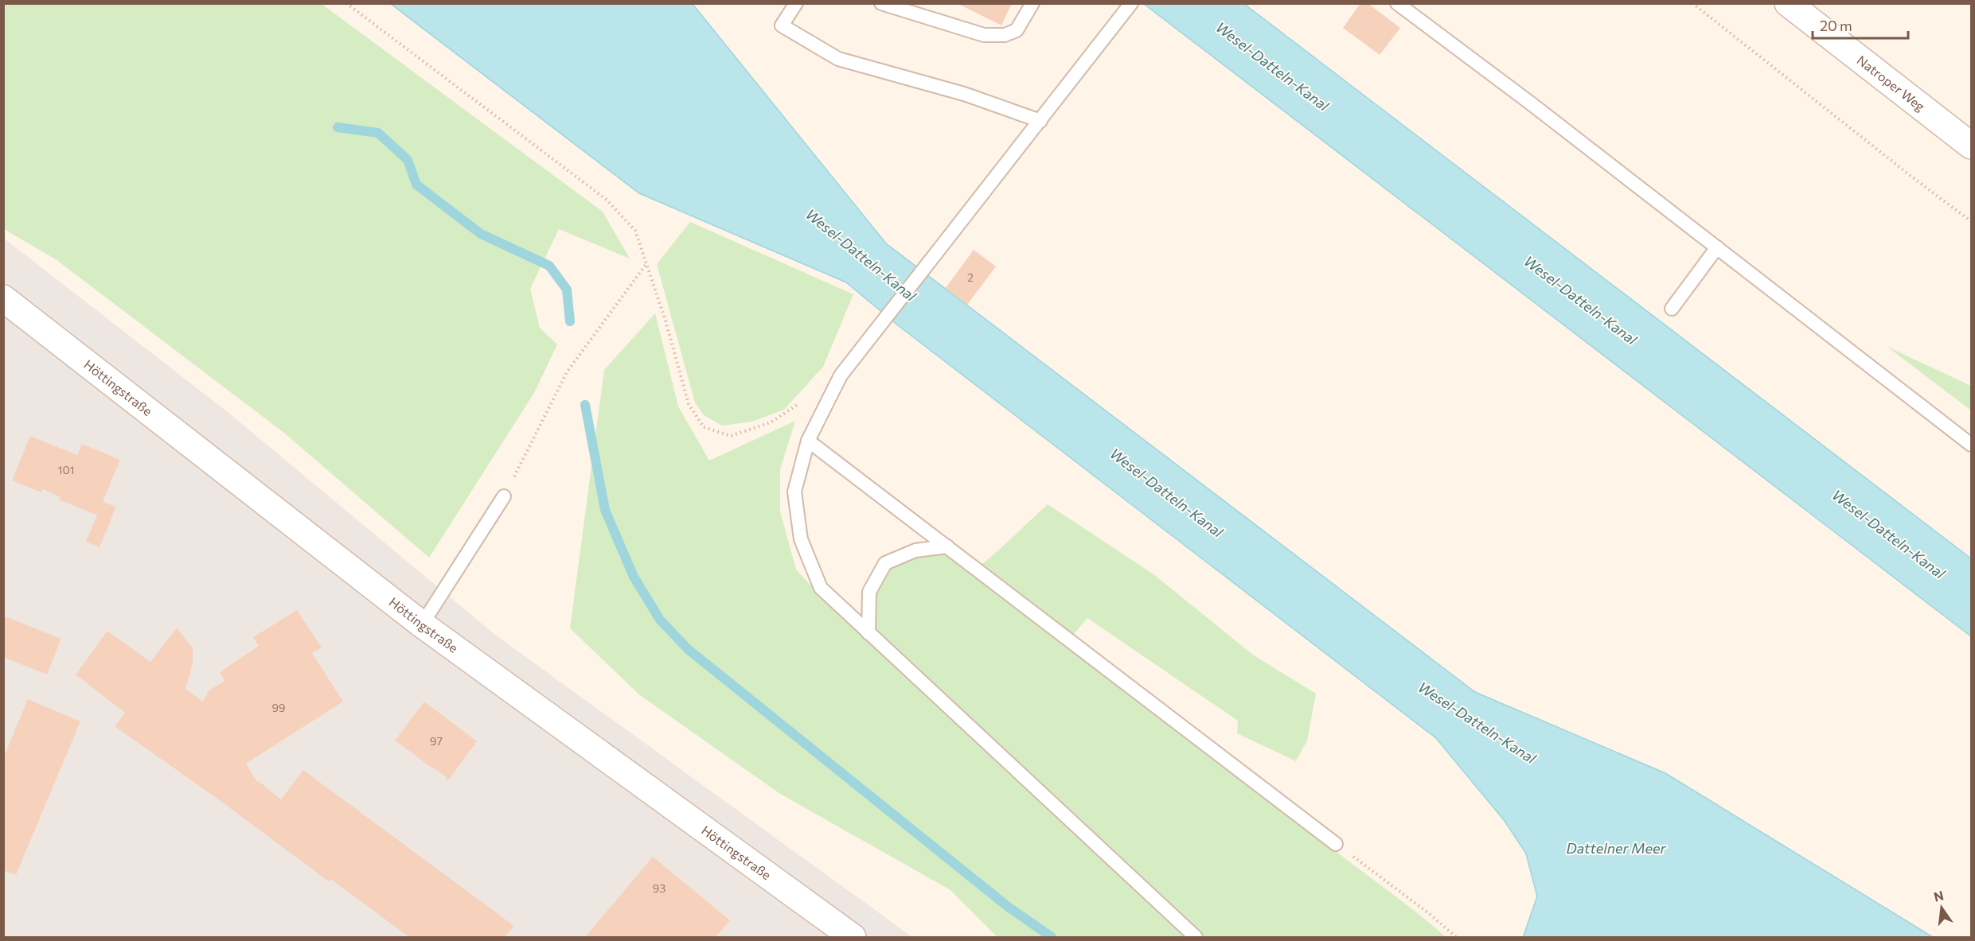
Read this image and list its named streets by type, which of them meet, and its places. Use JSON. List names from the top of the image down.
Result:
{
  "streets": {
    "street": ["Natroper Weg", "Höttingstraße"]
  },
  "water": ["Wesel-Datteln-Kanal", "Dattelner Meer"],
  "house_numbers": [
    "2",
    "101",
    "99",
    "97",
    "93"
  ],
  "scale_bar": "20 m",
  "north": "top"
}
